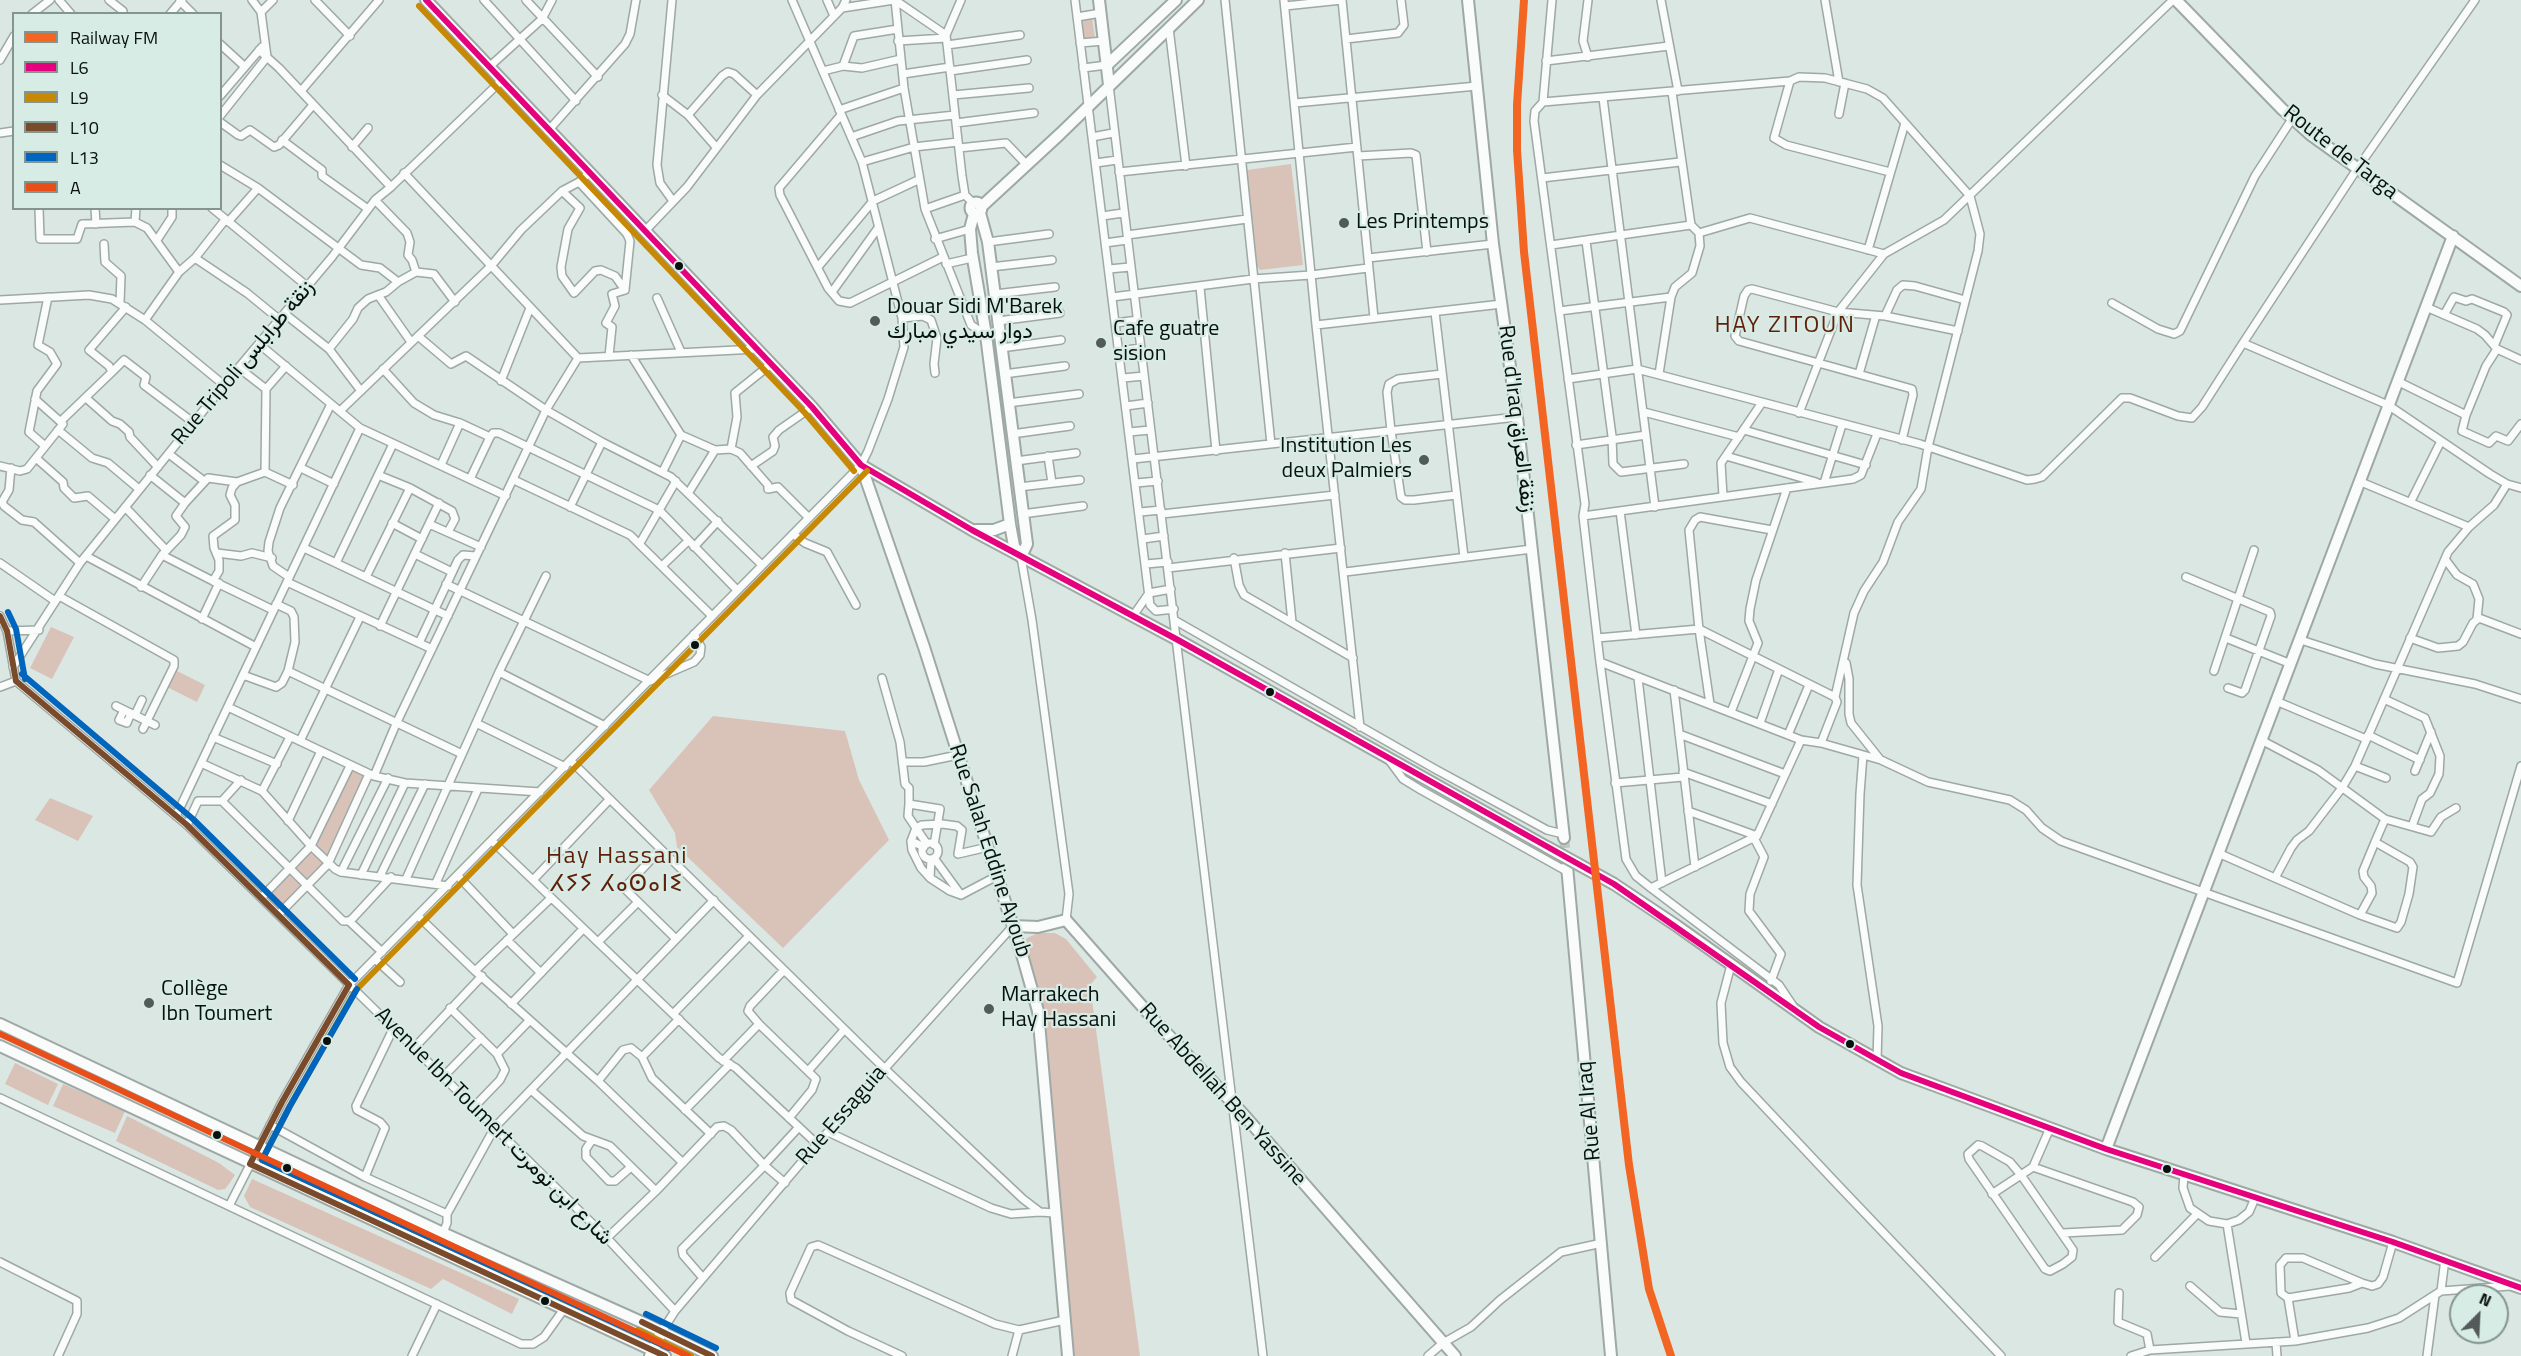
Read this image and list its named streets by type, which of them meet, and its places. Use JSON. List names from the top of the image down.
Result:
{
  "streets": {
    "street": [
      "Route de Targa",
      "Rue Tripoli زنقة طرابلس",
      "Rue d'Iraq زنقة العراق",
      "Rue Salah Eddine Ayoub",
      "Rue Abdellah Ben Yassine",
      "Rue Al Iraq",
      "Rue Essaguia",
      "Avenue Ibn Toumert شارع ابن تومرت"
    ]
  },
  "crossings": [
    ["Rue Salah Eddine Ayoub", "Rue Essaguia"],
    ["Rue Essaguia", "Avenue Ibn Toumert شارع ابن تومرت"]
  ],
  "districts": ["HAY ZITOUN", "Hay Hassani ⵃⵢⵢ ⵃⴰⵙⴰⵏⵉ"],
  "places": [
    "Les Printemps",
    "Douar Sidi M'Barek دوار سيدي مبارك",
    "Cafe guatre sision",
    "Institution Les deux Palmiers",
    "Collège Ibn Toumert",
    "Marrakech Hay Hassani"
  ],
  "lines": [
    "rail line FM",
    "transit line L6",
    "transit line L9",
    "transit line L13",
    "transit line L10",
    "transit line A"
  ],
  "legend": [
    "Railway FM",
    "L6",
    "L9",
    "L10",
    "L13",
    "A"
  ],
  "north": "top right"
}
